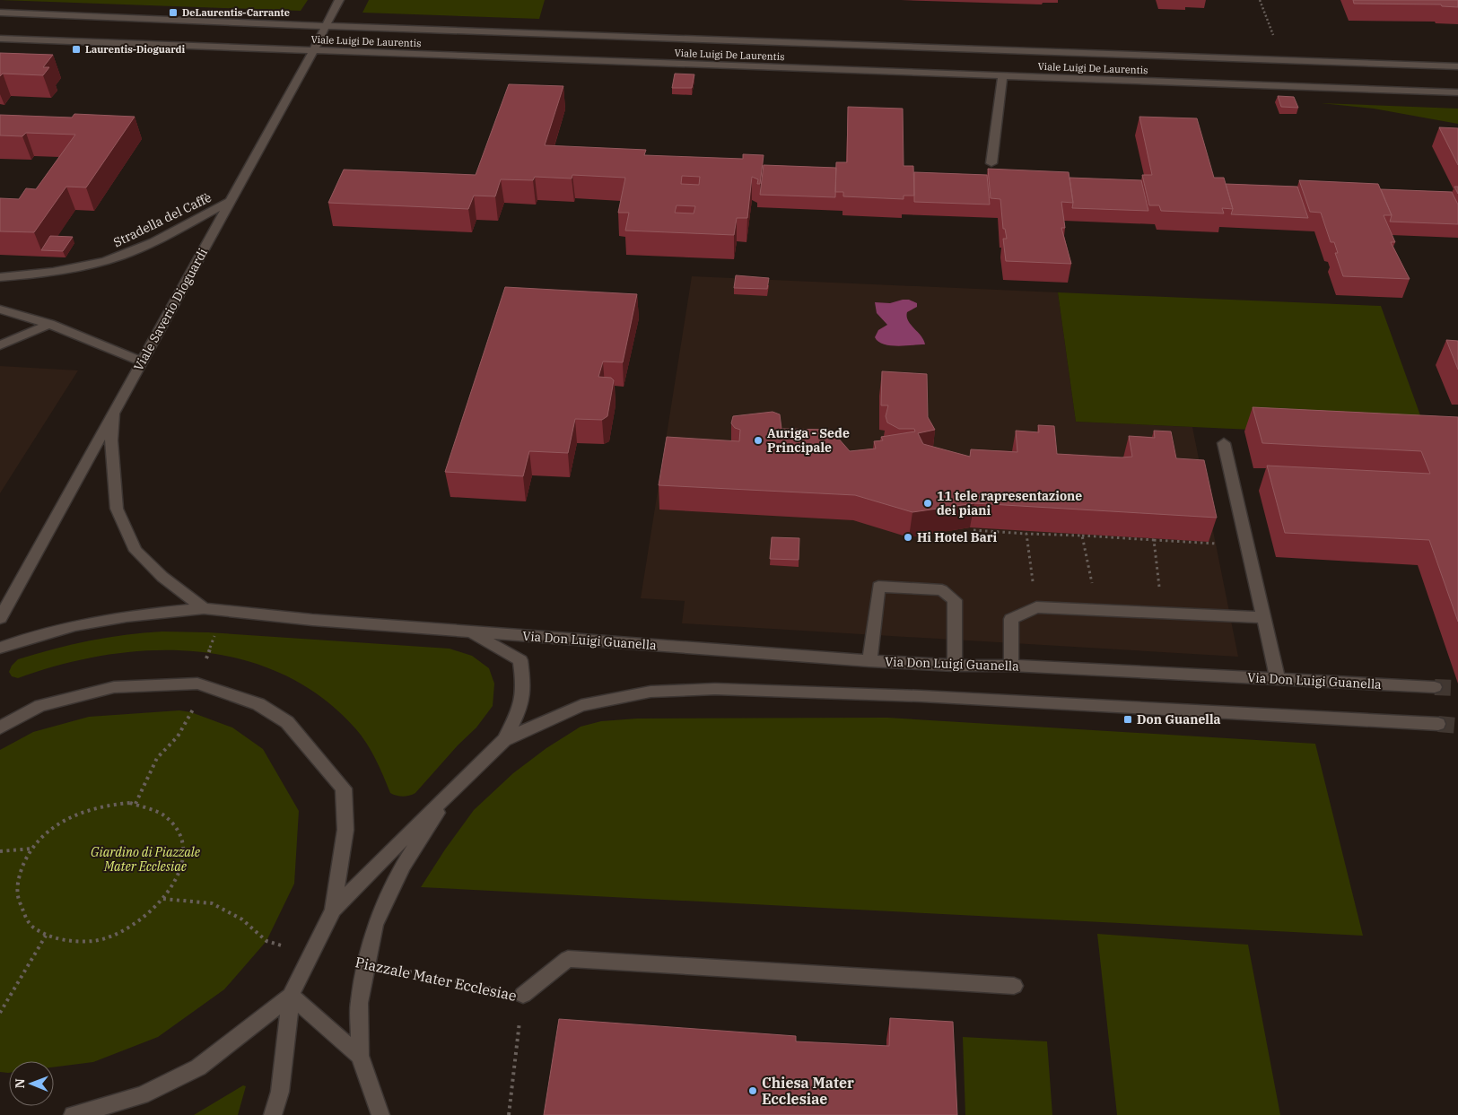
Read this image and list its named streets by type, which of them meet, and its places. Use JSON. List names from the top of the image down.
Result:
{
  "streets": {
    "street": [
      "Viale Luigi De Laurentis",
      "Stradella del Caffè",
      "Viale Saverio Dioguardi",
      "Via Don Luigi Guanella"
    ],
    "path": ["Piazzale Mater Ecclesiae"]
  },
  "crossings": [
    ["Viale Luigi De Laurentis", "Viale Saverio Dioguardi"],
    ["Stradella del Caffè", "Viale Saverio Dioguardi"],
    ["Viale Saverio Dioguardi", "Via Don Luigi Guanella"]
  ],
  "parks": ["Giardino di Piazzale Mater Ecclesiae"],
  "places": {
    "transit": ["DeLaurentis-Carrante", "Laurentis-Dioguardi", "Don Guanella"],
    "other": [
      "Auriga - Sede Principale",
      "11 tele rapresentazione dei piani",
      "Hi Hotel Bari",
      "Chiesa Mater Ecclesiae"
    ]
  },
  "north": "left"
}
